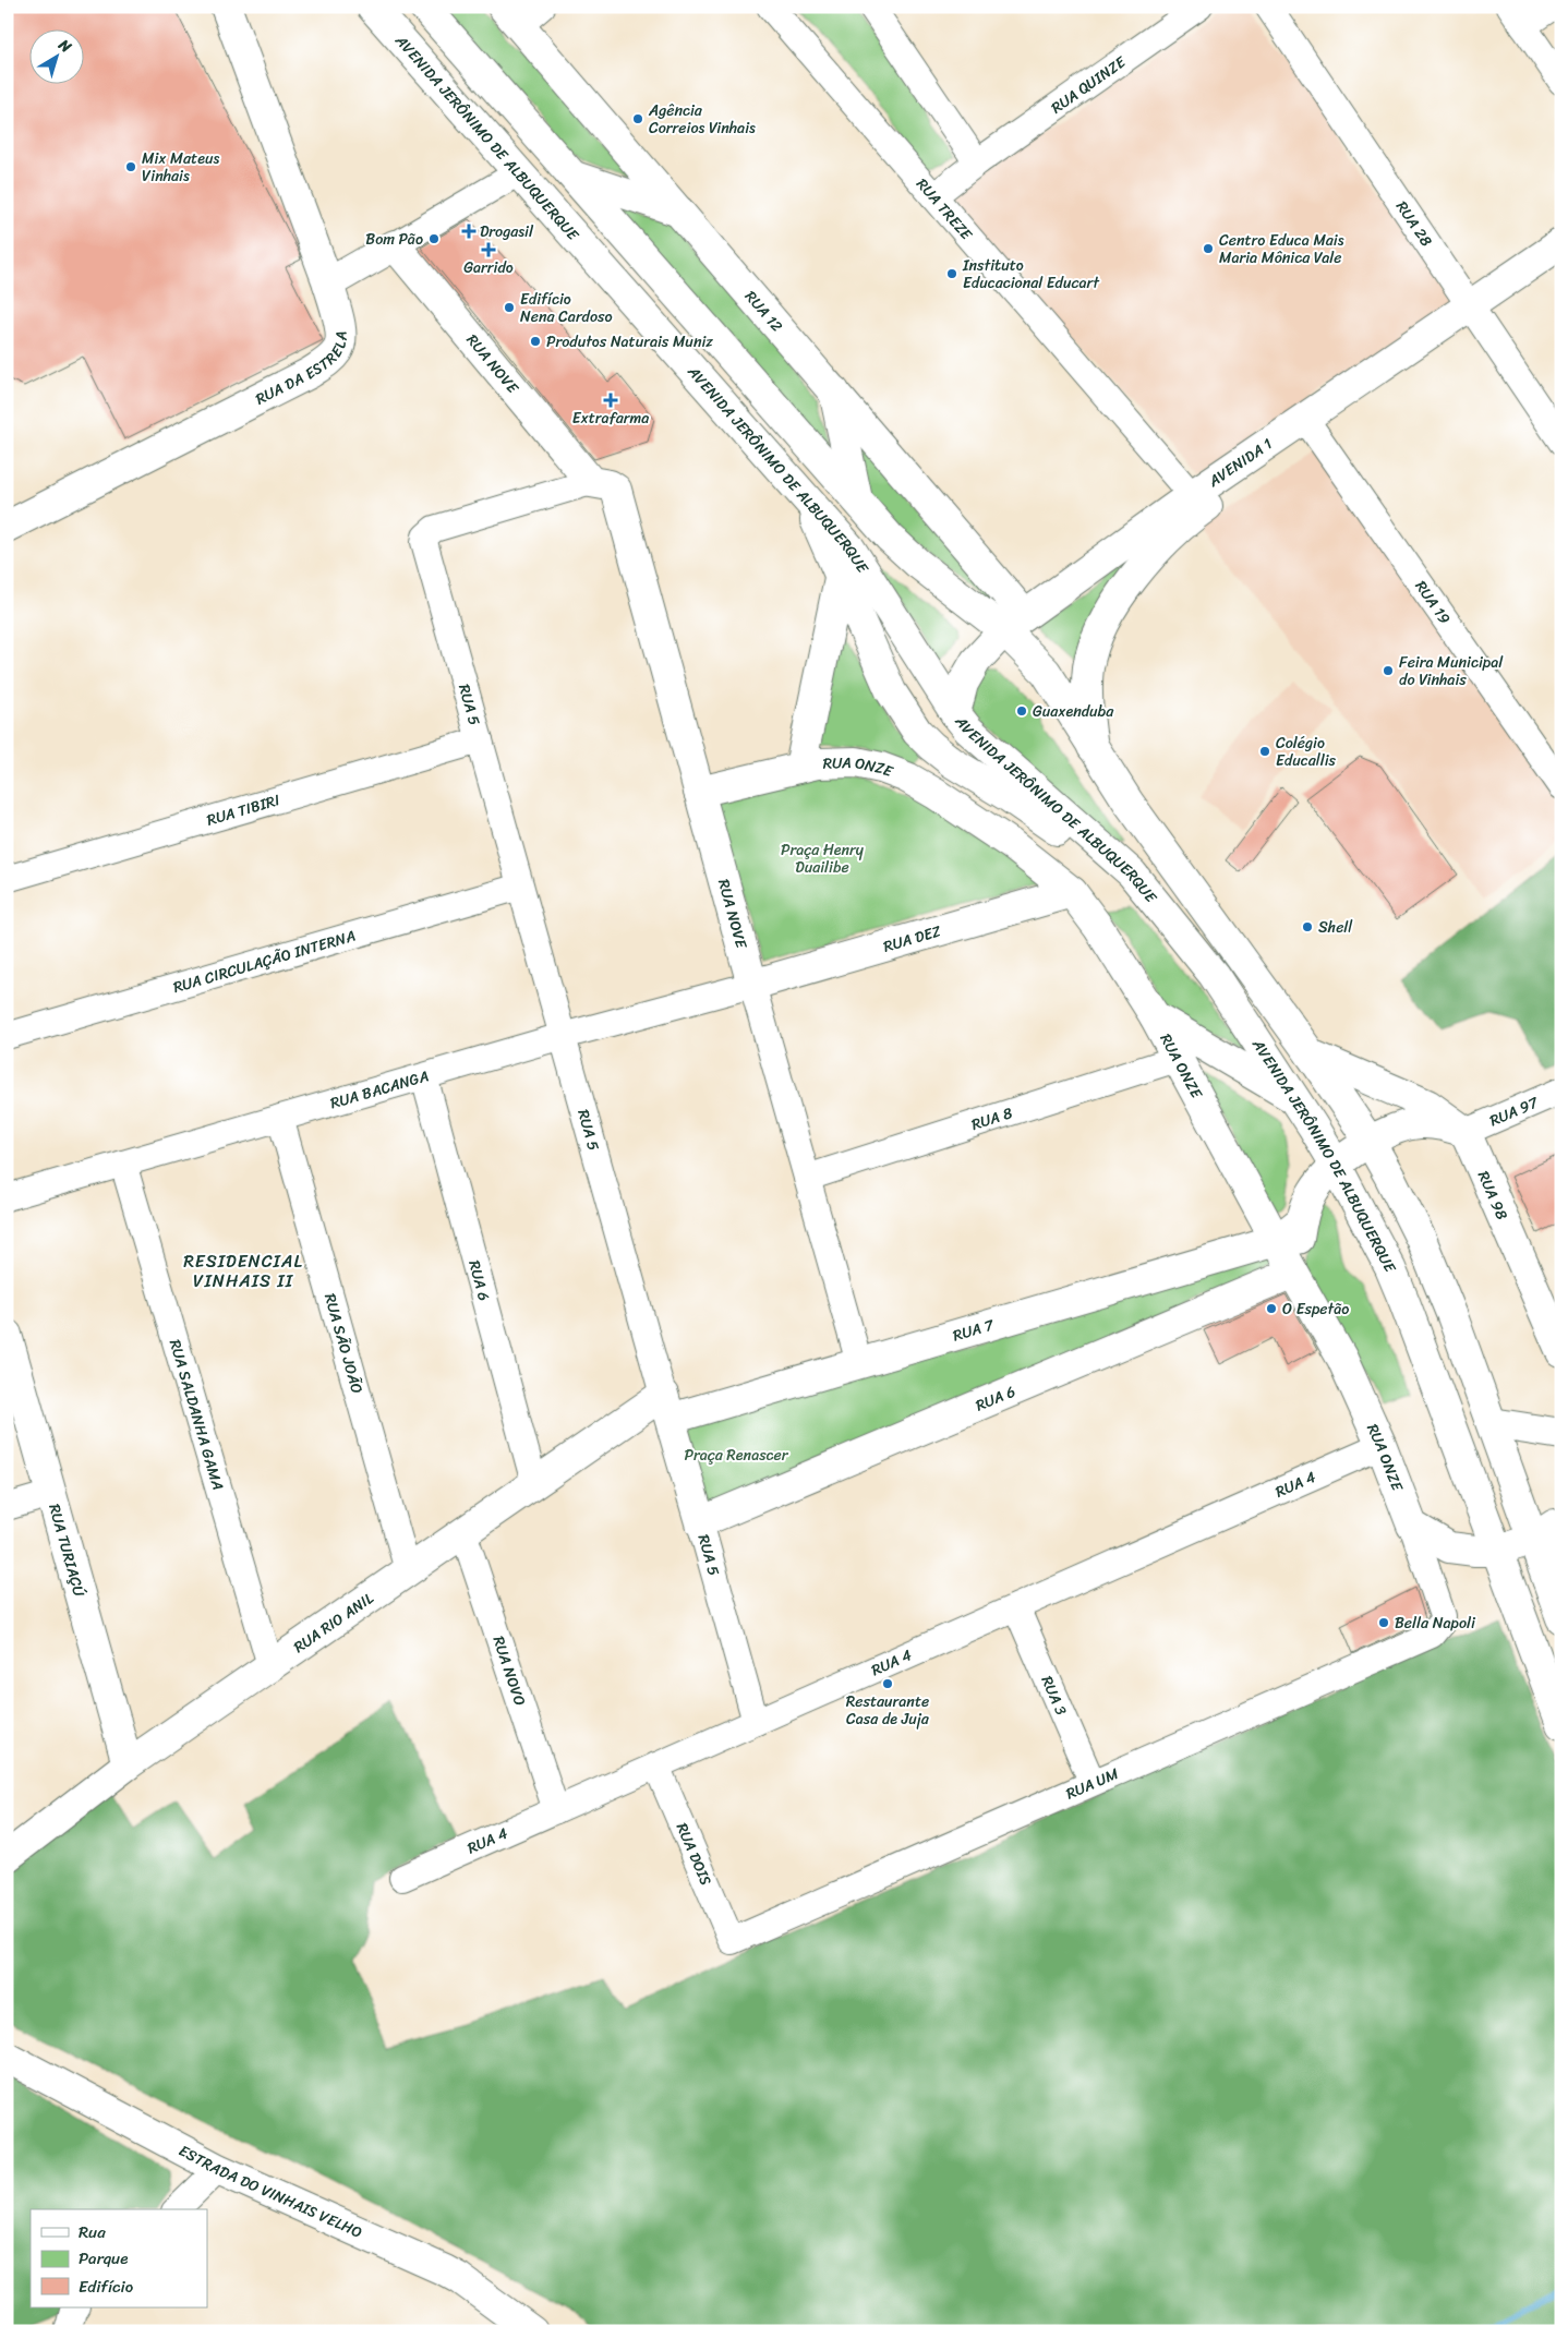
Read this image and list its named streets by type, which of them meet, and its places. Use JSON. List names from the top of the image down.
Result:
{
  "streets": {
    "street": [
      "RUA QUINZE",
      "AVENIDA JERÔNIMO DE ALBUQUERQUE",
      "RUA TREZE",
      "RUA 28",
      "RUA 12",
      "RUA DA ESTRELA",
      "RUA NOVE",
      "AVENIDA 1",
      "RUA 19",
      "RUA 5",
      "RUA ONZE",
      "RUA TIBIRI",
      "RUA DEZ",
      "RUA CIRCULAÇÃO INTERNA",
      "RUA BACANGA",
      "RUA 97",
      "RUA 8",
      "RUA 98",
      "RUA 6",
      "RUA 7",
      "RUA SÃO JOÃO",
      "RUA SALDANHA GAMA",
      "RUA 4",
      "RUA TURIAÇÚ",
      "RUA RIO ANIL",
      "RUA NOVO",
      "RUA 3",
      "RUA UM",
      "RUA DOIS",
      "ESTRADA DO VINHAIS VELHO"
    ]
  },
  "crossings": [
    ["RUA QUINZE", "RUA TREZE"],
    ["AVENIDA JERÔNIMO DE ALBUQUERQUE", "AVENIDA 1"],
    ["RUA TREZE", "AVENIDA 1"],
    ["RUA 28", "AVENIDA 1"],
    ["RUA 12", "AVENIDA 1"],
    ["RUA NOVE", "RUA 5"],
    ["RUA NOVE", "RUA ONZE"],
    ["RUA NOVE", "RUA DEZ"],
    ["RUA NOVE", "RUA BACANGA"],
    ["RUA NOVE", "RUA 8"],
    ["RUA NOVE", "RUA 7"],
    ["AVENIDA 1", "RUA 19"],
    ["RUA 5", "RUA TIBIRI"],
    ["RUA 5", "RUA CIRCULAÇÃO INTERNA"],
    ["RUA 5", "RUA BACANGA"],
    ["RUA 5", "RUA 6"],
    ["RUA 5", "RUA 7"],
    ["RUA 5", "RUA 4"],
    ["RUA 5", "RUA RIO ANIL"],
    ["RUA ONZE", "RUA DEZ"],
    ["RUA ONZE", "RUA 8"],
    ["RUA ONZE", "RUA 6"],
    ["RUA ONZE", "RUA 7"],
    ["RUA ONZE", "RUA 4"],
    ["RUA ONZE", "RUA UM"],
    ["RUA DEZ", "RUA BACANGA"],
    ["RUA BACANGA", "RUA 6"],
    ["RUA BACANGA", "RUA SÃO JOÃO"],
    ["RUA BACANGA", "RUA SALDANHA GAMA"],
    ["RUA 97", "RUA 98"],
    ["RUA 6", "RUA RIO ANIL"],
    ["RUA 7", "RUA RIO ANIL"],
    ["RUA SÃO JOÃO", "RUA RIO ANIL"],
    ["RUA SALDANHA GAMA", "RUA RIO ANIL"],
    ["RUA 4", "RUA NOVO"],
    ["RUA 4", "RUA 3"],
    ["RUA 4", "RUA DOIS"],
    ["RUA TURIAÇÚ", "RUA RIO ANIL"],
    ["RUA RIO ANIL", "RUA NOVO"],
    ["RUA 3", "RUA UM"],
    ["RUA UM", "RUA DOIS"]
  ],
  "districts": ["RESIDENCIAL VINHAIS II"],
  "parks": ["Praça Henry Duailibe", "Praça Renascer"],
  "places": {
    "other": [
      "Agência Correios Vinhais",
      "Mix Mateus Vinhais",
      "Bom Pão",
      "Centro Educa Mais Maria Mônica Vale",
      "Instituto Educacional Educart",
      "Edifício Nena Cardoso",
      "Produtos Naturais Muniz",
      "Feira Municipal do Vinhais",
      "Guaxenduba",
      "Colégio Educallis",
      "Shell",
      "O Espetão",
      "Bella Napoli",
      "Restaurante Casa de Juja"
    ],
    "health": ["Drogasil", "Garrido", "Extrafarma"]
  },
  "legend": ["Rua", "Parque", "Edifício"],
  "north": "top right"
}
